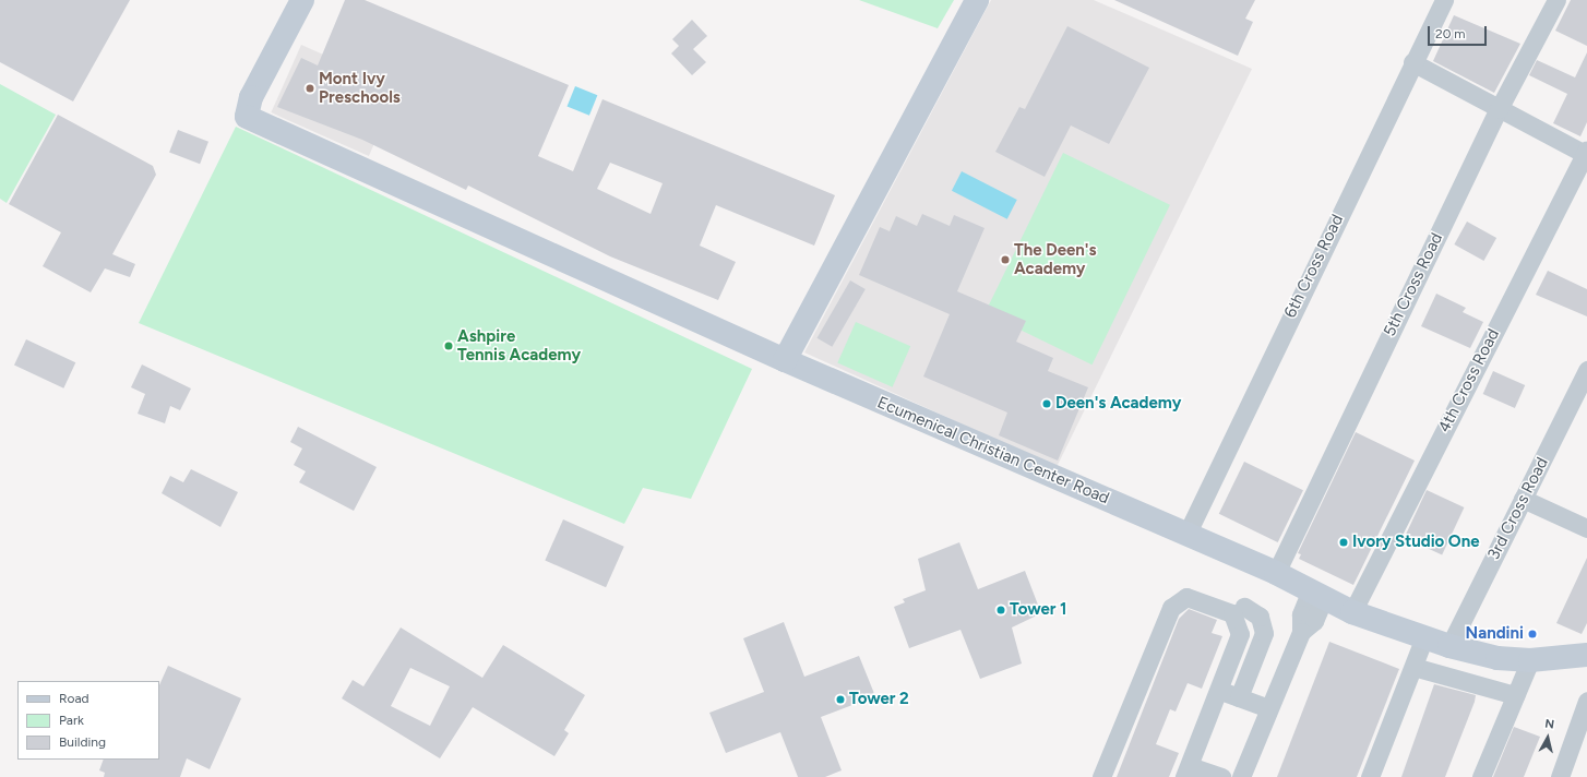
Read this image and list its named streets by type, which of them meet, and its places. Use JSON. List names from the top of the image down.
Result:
{
  "streets": {
    "street": [
      "6th Cross Road",
      "5th Cross Road",
      "4th Cross Road",
      "Ecumenical Christian Center Road",
      "3rd Cross Road"
    ]
  },
  "crossings": [
    ["6th Cross Road", "Ecumenical Christian Center Road"],
    ["5th Cross Road", "Ecumenical Christian Center Road"],
    ["4th Cross Road", "Ecumenical Christian Center Road"],
    ["Ecumenical Christian Center Road", "3rd Cross Road"]
  ],
  "places": [
    "Mont Ivy Preschools",
    "The Deen's Academy",
    "Ashpire Tennis Academy",
    "Deen's Academy",
    "Ivory Studio One",
    "Tower 1",
    "Nandini",
    "Tower 2"
  ],
  "legend": ["Road", "Park", "Building"],
  "scale_bar": "20 m",
  "north": "top"
}
